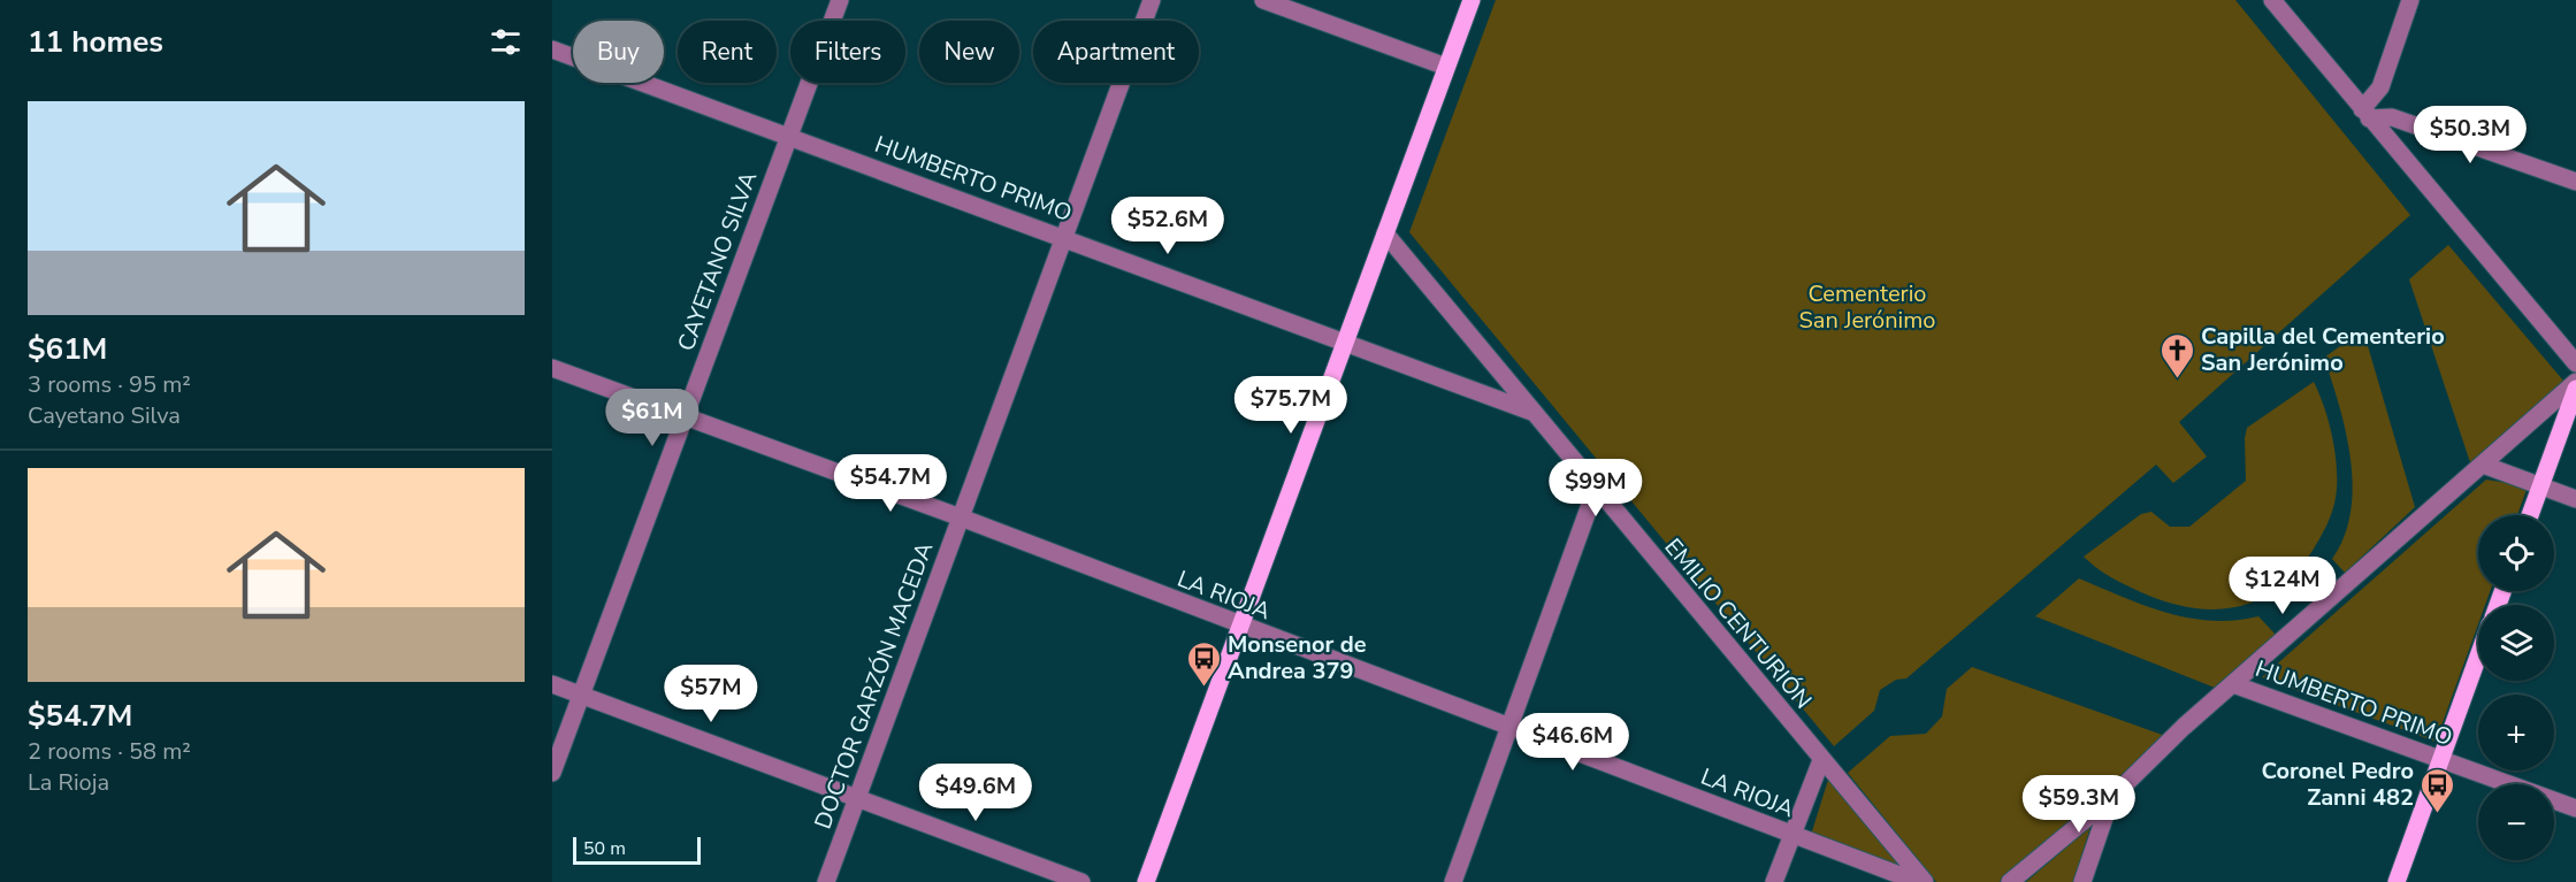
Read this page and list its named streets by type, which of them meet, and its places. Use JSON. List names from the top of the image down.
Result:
{
  "streets": {
    "street": [
      "HUMBERTO PRIMO",
      "CAYETANO SILVA",
      "LA RIOJA",
      "EMILIO CENTURIÓN",
      "DOCTOR GARZÓN MACEDA"
    ]
  },
  "crossings": [
    ["HUMBERTO PRIMO", "CAYETANO SILVA"],
    ["HUMBERTO PRIMO", "EMILIO CENTURIÓN"],
    ["HUMBERTO PRIMO", "DOCTOR GARZÓN MACEDA"],
    ["CAYETANO SILVA", "LA RIOJA"],
    ["LA RIOJA", "DOCTOR GARZÓN MACEDA"]
  ],
  "parks": ["Cementerio San Jerónimo"],
  "places": {
    "church": ["Capilla del Cementerio San Jerónimo"],
    "bus stop": ["Monsenor de Andrea 379", "Coronel Pedro Zanni 482"]
  },
  "scale_bar": "50 m",
  "page": {
    "heading": "11 homes",
    "chip": [
      "Buy",
      "Rent",
      "Filters",
      "New",
      "Apartment"
    ],
    "list": [
      {
        "name": "$61M",
        "note": "3 rooms · 95 m² · Cayetano Silva"
      },
      {
        "name": "$54.7M",
        "note": "2 rooms · 58 m² · La Rioja"
      }
    ],
    "price": [
      "$50.3M",
      "$52.6M",
      "$75.7M",
      "$61M",
      "$54.7M",
      "$99M",
      "$124M",
      "$57M",
      "$46.6M",
      "$49.6M",
      "$59.3M"
    ],
    "map_buttons": ["+", "−"],
    "scale": "50 m"
  }
}
